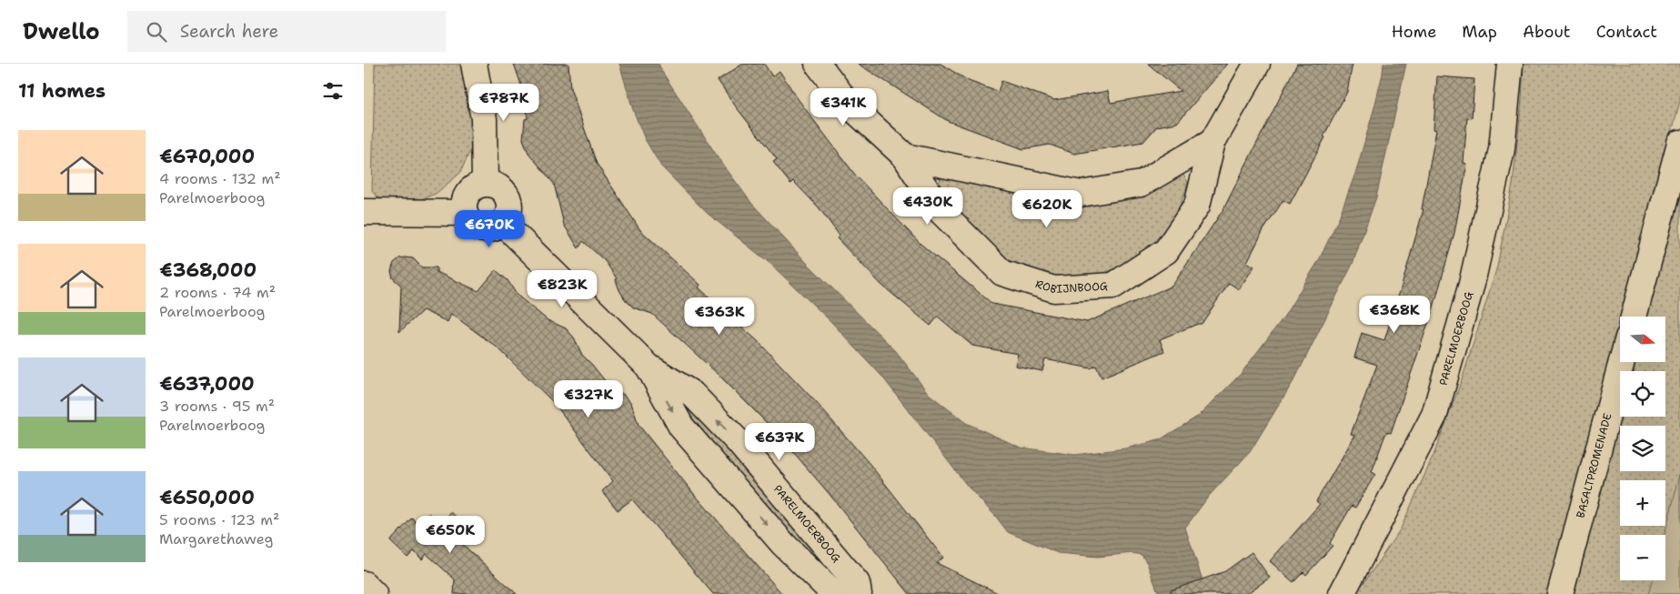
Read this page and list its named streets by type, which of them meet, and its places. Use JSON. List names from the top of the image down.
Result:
{
  "streets": {
    "street": ["ROBIJNBOOG", "PARELMOERBOOG", "BASALTPROMENADE"]
  },
  "north": "right",
  "page": {
    "header": "Dwello",
    "search": "Search here",
    "nav": [
      "Home",
      "Map",
      "About",
      "Contact"
    ],
    "heading": "11 homes",
    "price": [
      "€787K",
      "€341K",
      "€430K",
      "€620K",
      "€670K",
      "€823K",
      "€368K",
      "€363K",
      "€327K",
      "€637K",
      "€650K"
    ],
    "list": [
      {
        "name": "€670,000",
        "note": "4 rooms · 132 m² · Parelmoerboog"
      },
      {
        "name": "€368,000",
        "note": "2 rooms · 74 m² · Parelmoerboog"
      },
      {
        "name": "€637,000",
        "note": "3 rooms · 95 m² · Parelmoerboog"
      },
      {
        "name": "€650,000",
        "note": "5 rooms · 123 m² · Margarethaweg"
      }
    ],
    "map_buttons": ["+", "−"]
  }
}
